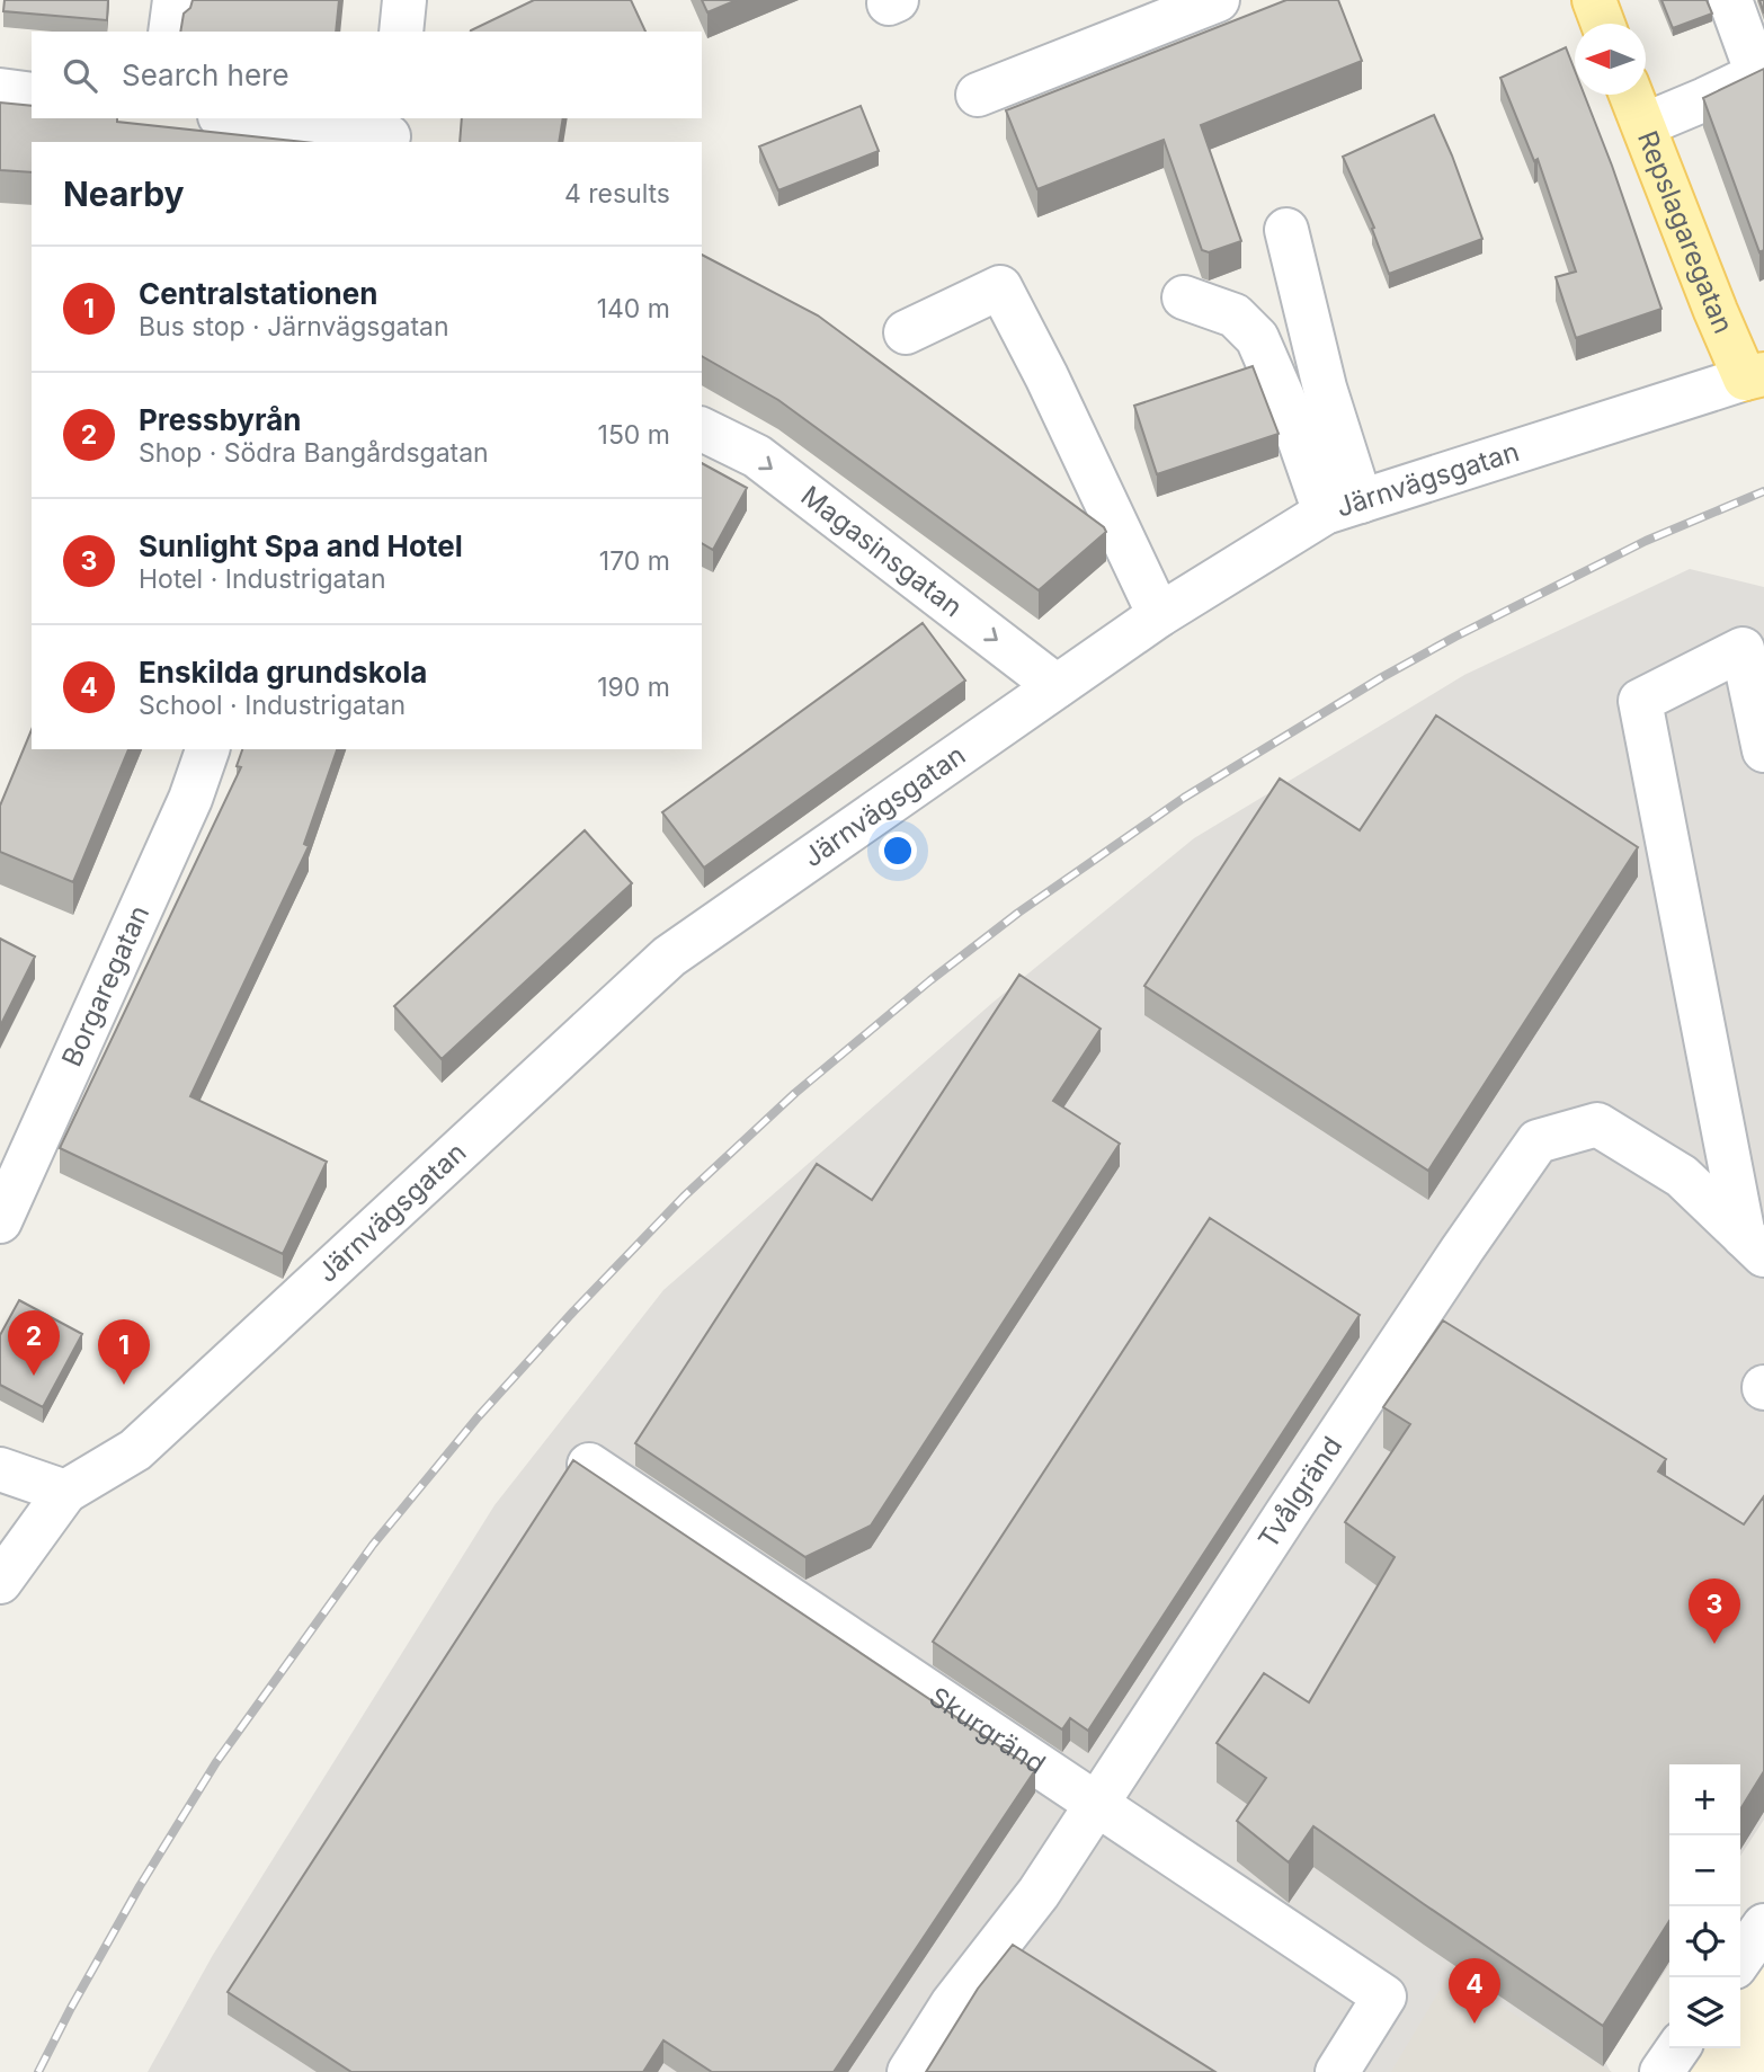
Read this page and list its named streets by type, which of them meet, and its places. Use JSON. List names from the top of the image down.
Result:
{
  "streets": {
    "main road": ["Repslagaregatan"],
    "street": [
      "Järnvägsgatan",
      "Magasinsgatan",
      "Borgaregatan",
      "Tvålgränd",
      "Skurgränd"
    ]
  },
  "crossings": [
    ["Repslagaregatan", "Järnvägsgatan"],
    ["Järnvägsgatan", "Magasinsgatan"],
    ["Tvålgränd", "Skurgränd"]
  ],
  "one_way": ["Magasinsgatan"],
  "north": "left",
  "page": {
    "search": "Search here",
    "heading": ["Nearby", "4 results"],
    "list": [
      {
        "mark": "1",
        "name": "Centralstationen",
        "note": "Bus stop · Järnvägsgatan",
        "value": "140 m"
      },
      {
        "mark": "2",
        "name": "Pressbyrån",
        "note": "Shop · Södra Bangårdsgatan",
        "value": "150 m"
      },
      {
        "mark": "3",
        "name": "Sunlight Spa and Hotel",
        "note": "Hotel · Industrigatan",
        "value": "170 m"
      },
      {
        "mark": "4",
        "name": "Enskilda grundskola",
        "note": "School · Industrigatan",
        "value": "190 m"
      }
    ],
    "pins": [
      "2",
      "1",
      "3",
      "4"
    ],
    "map_buttons": ["+", "−"]
  }
}
